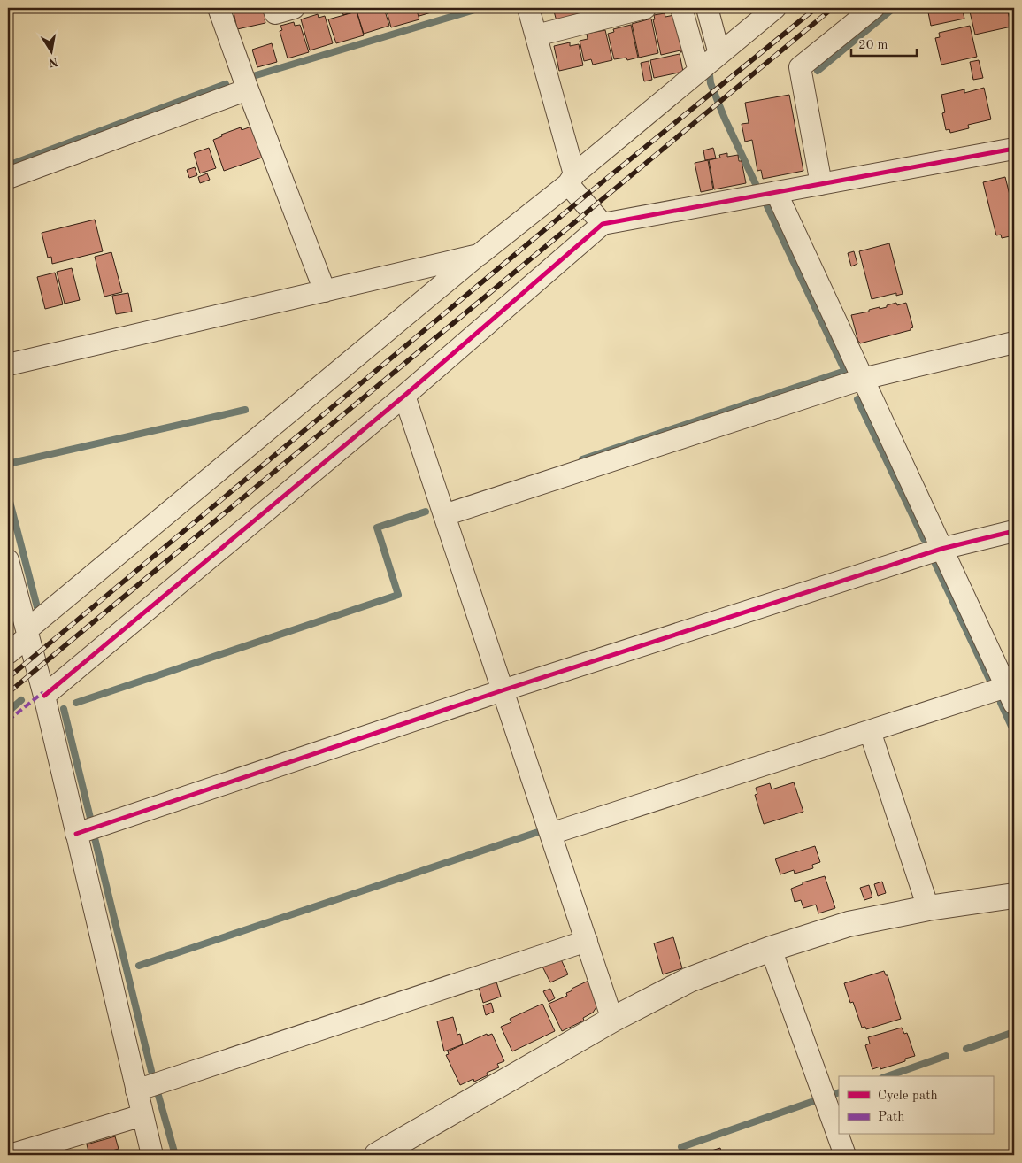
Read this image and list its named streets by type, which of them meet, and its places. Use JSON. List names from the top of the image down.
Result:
{
  "legend": ["Cycle path", "Path"],
  "scale_bar": "20 m",
  "north": "bottom"
}
